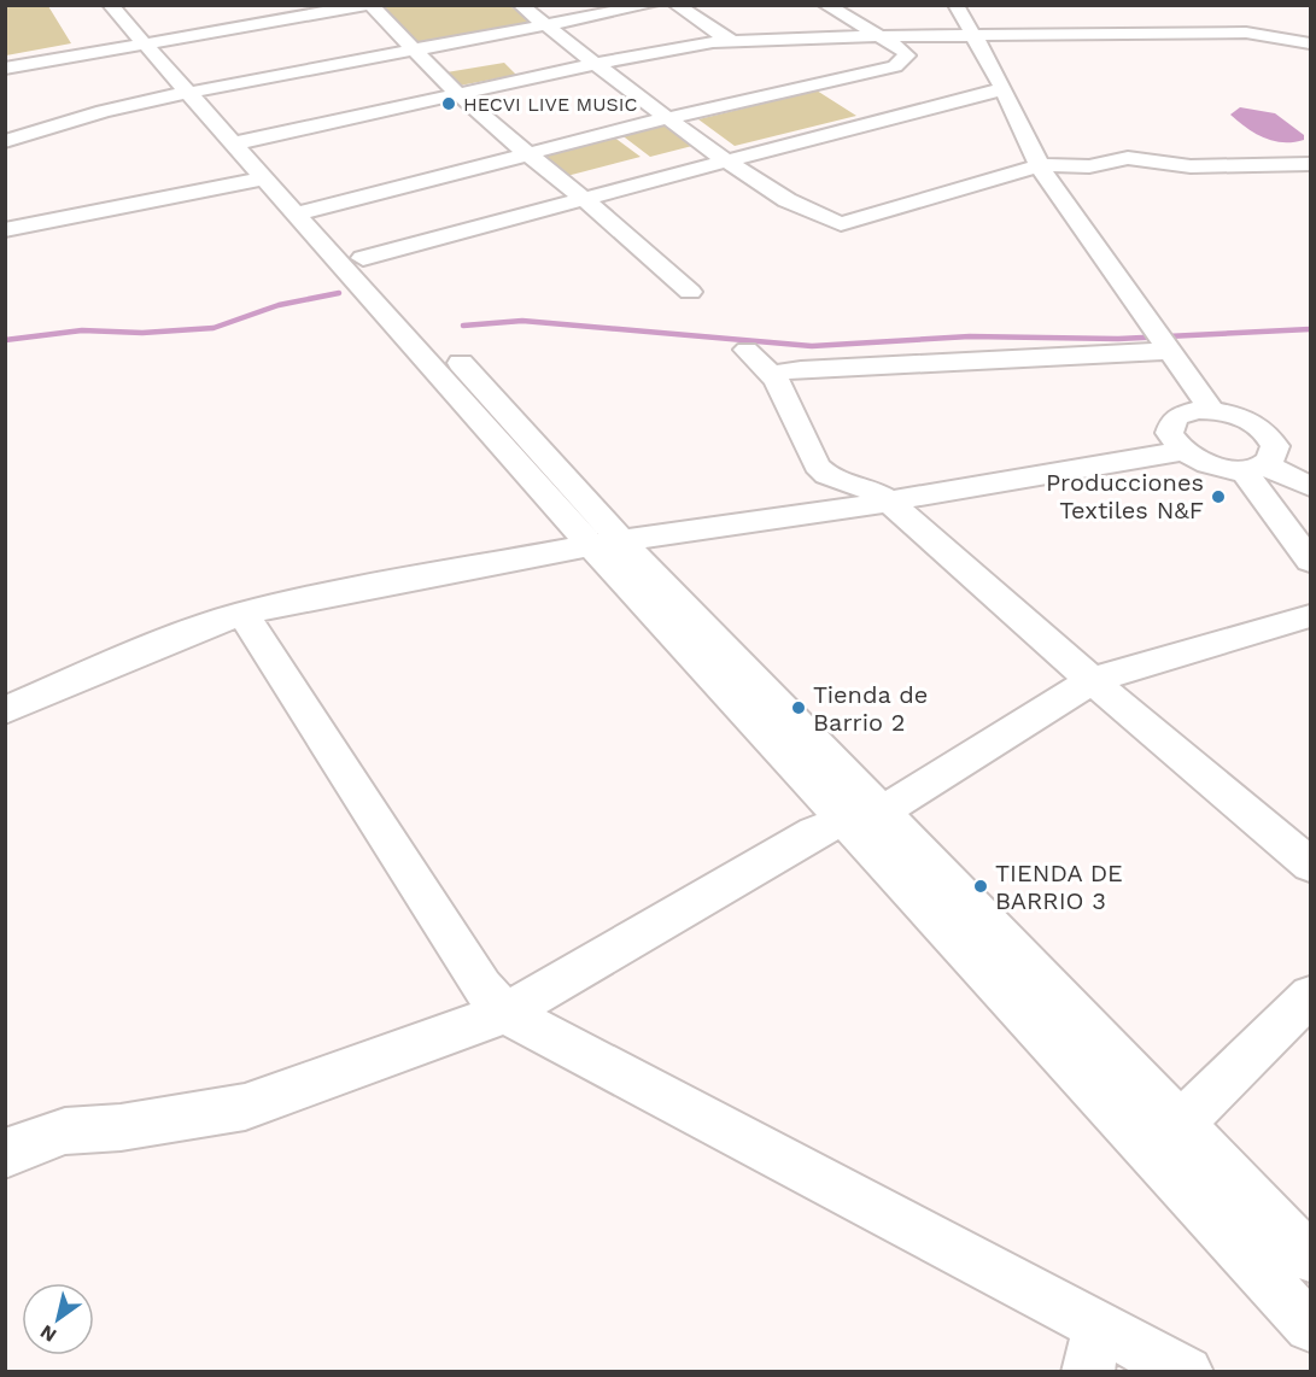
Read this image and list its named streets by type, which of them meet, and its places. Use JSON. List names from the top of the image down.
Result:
{
  "places": [
    "HECVI LIVE MUSIC",
    "Producciones Textiles N&F",
    "Tienda de Barrio 2",
    "TIENDA DE BARRIO 3"
  ],
  "north": "bottom left"
}
